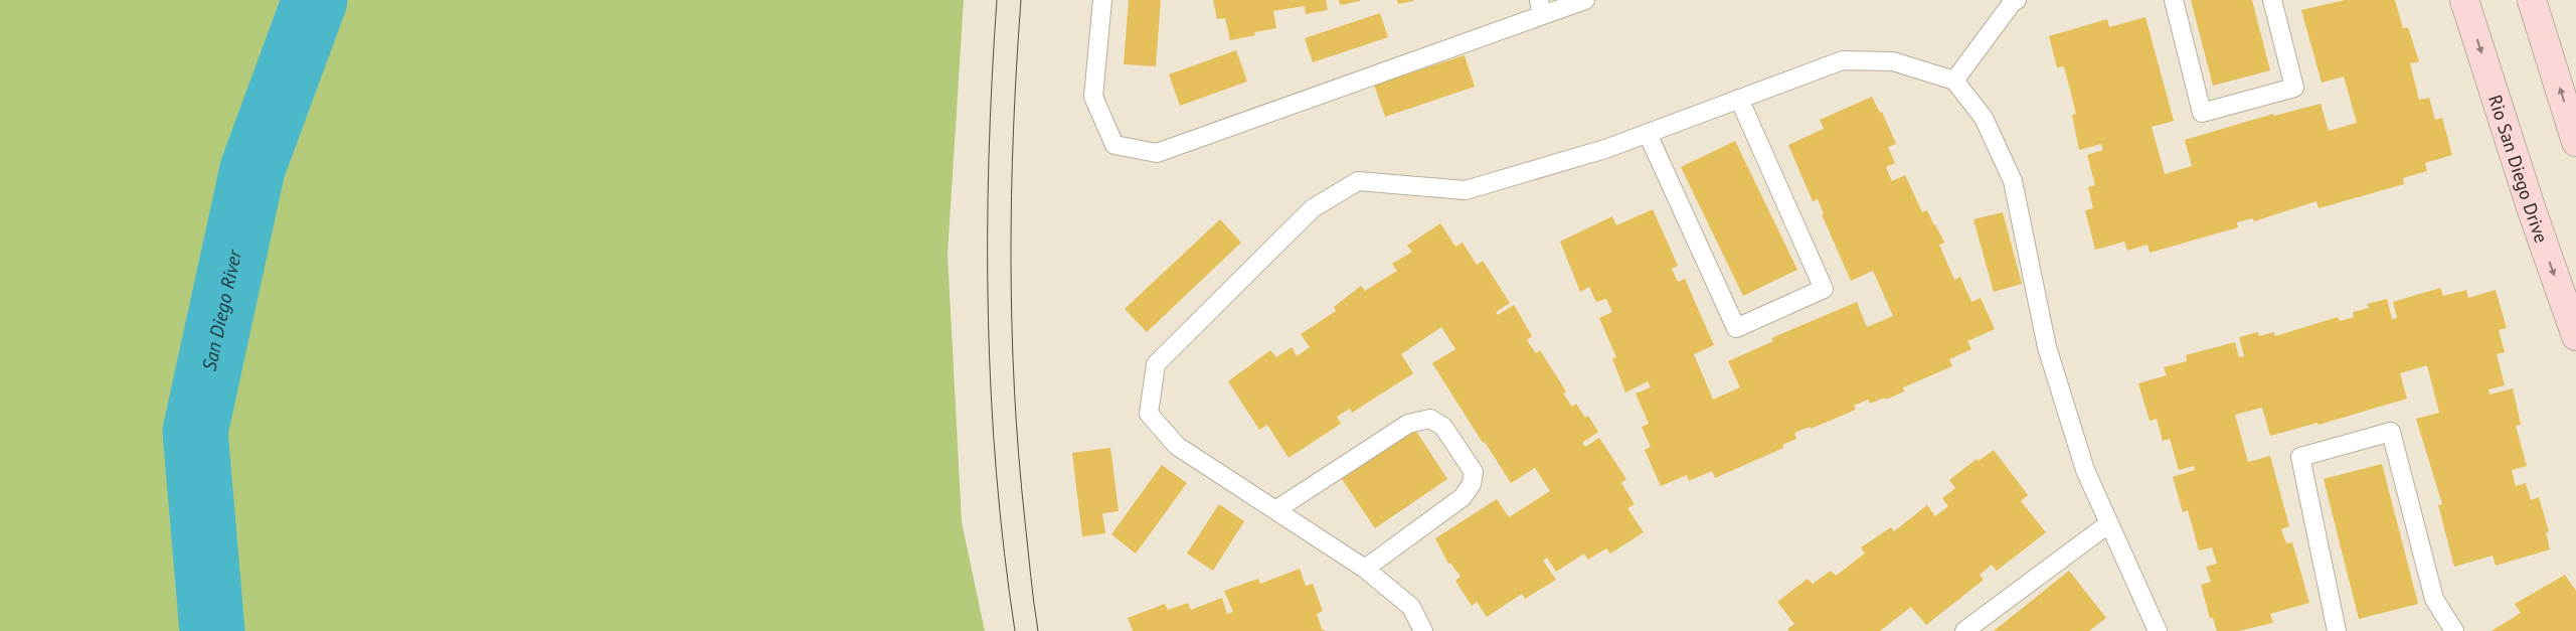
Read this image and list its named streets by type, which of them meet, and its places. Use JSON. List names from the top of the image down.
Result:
{
  "streets": {
    "main road": ["Rio San Diego Drive"]
  },
  "water": ["San Diego River"]
}
